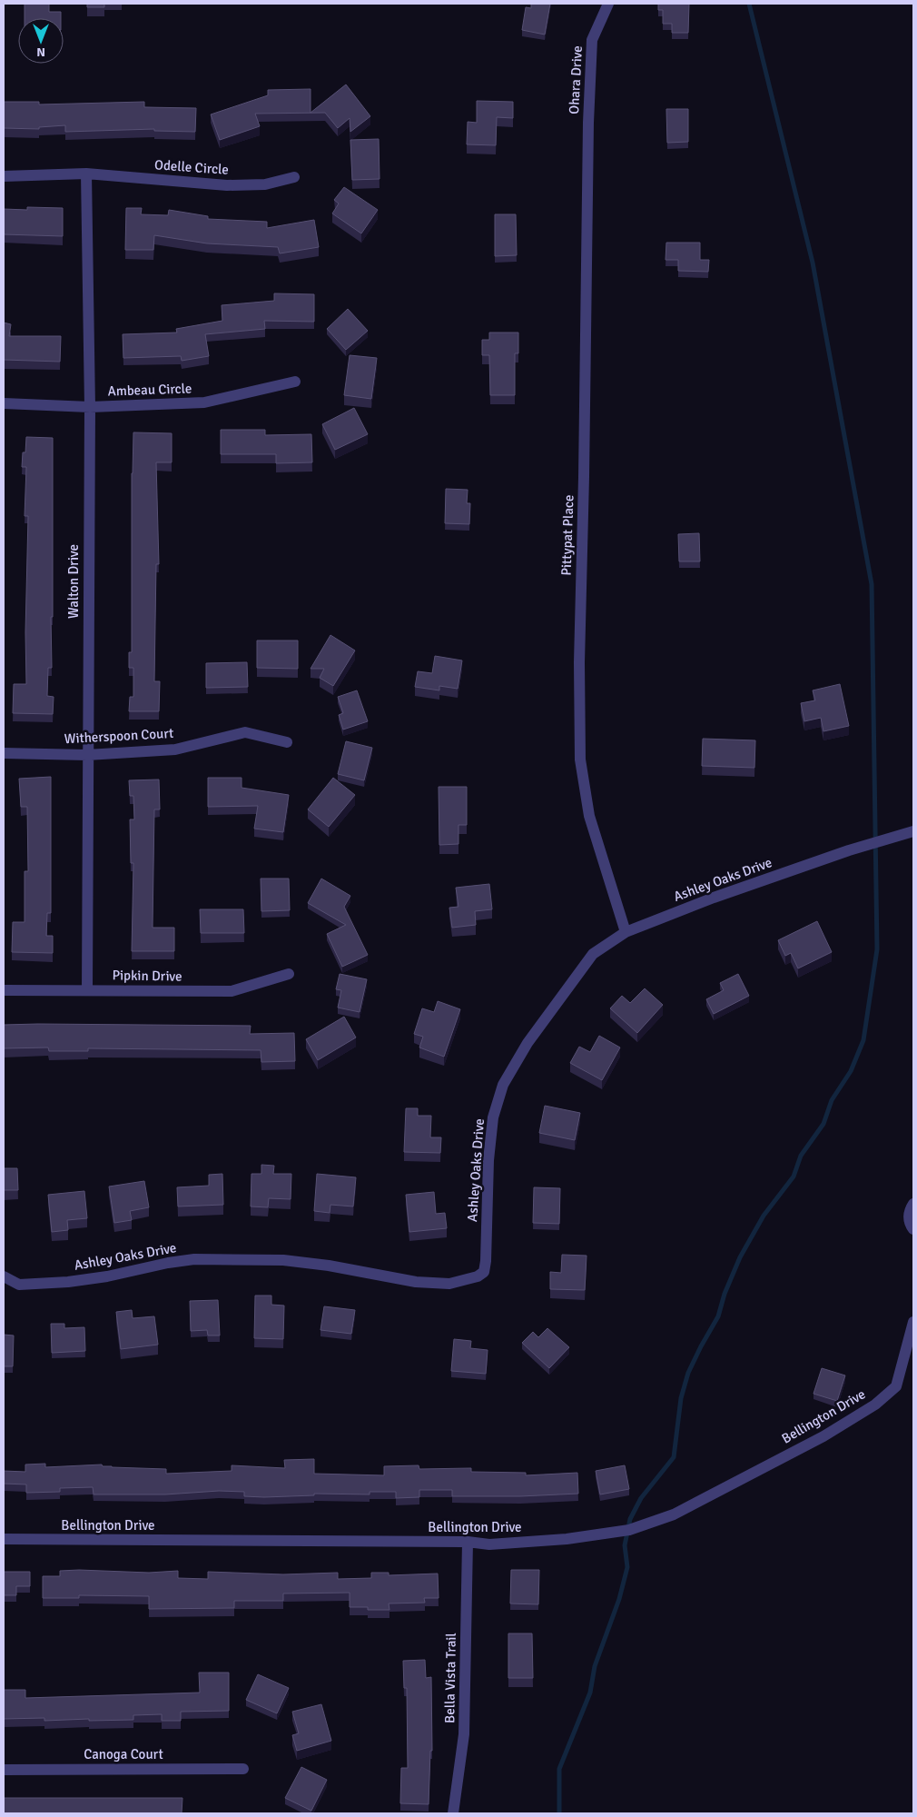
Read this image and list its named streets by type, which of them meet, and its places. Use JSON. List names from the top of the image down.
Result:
{
  "streets": {
    "street": [
      "Ohara Drive",
      "Odelle Circle",
      "Ambeau Circle",
      "Pittypat Place",
      "Walton Drive",
      "Witherspoon Court",
      "Ashley Oaks Drive",
      "Pipkin Drive",
      "Bellington Drive",
      "Bella Vista Trail",
      "Canoga Court"
    ]
  },
  "crossings": [
    ["Ohara Drive", "Pittypat Place"],
    ["Odelle Circle", "Walton Drive"],
    ["Ambeau Circle", "Walton Drive"],
    ["Pittypat Place", "Ashley Oaks Drive"],
    ["Walton Drive", "Witherspoon Court"],
    ["Walton Drive", "Pipkin Drive"],
    ["Bellington Drive", "Bella Vista Trail"]
  ],
  "north": "bottom"
}
